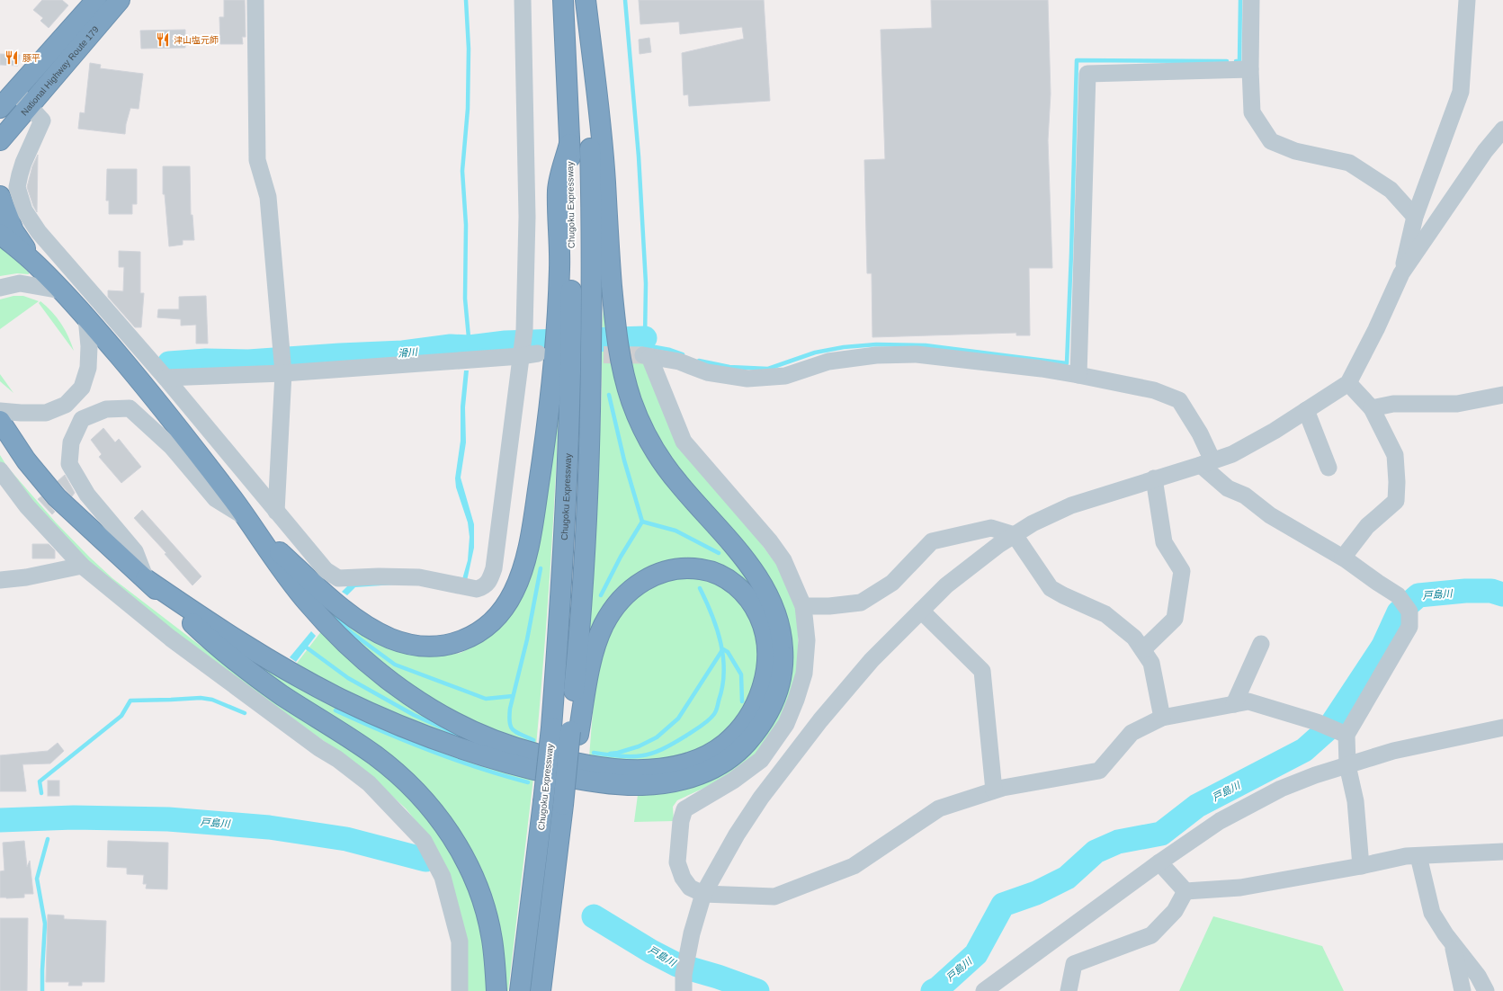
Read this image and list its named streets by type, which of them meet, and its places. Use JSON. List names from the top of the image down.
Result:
{
  "streets": {
    "highway": ["National Highway Route 179", "Chugoku Expressway"]
  },
  "water": ["滑川", "戸島川"],
  "places": {
    "restaurant": ["津山塩元師", "豚平"]
  }
}
